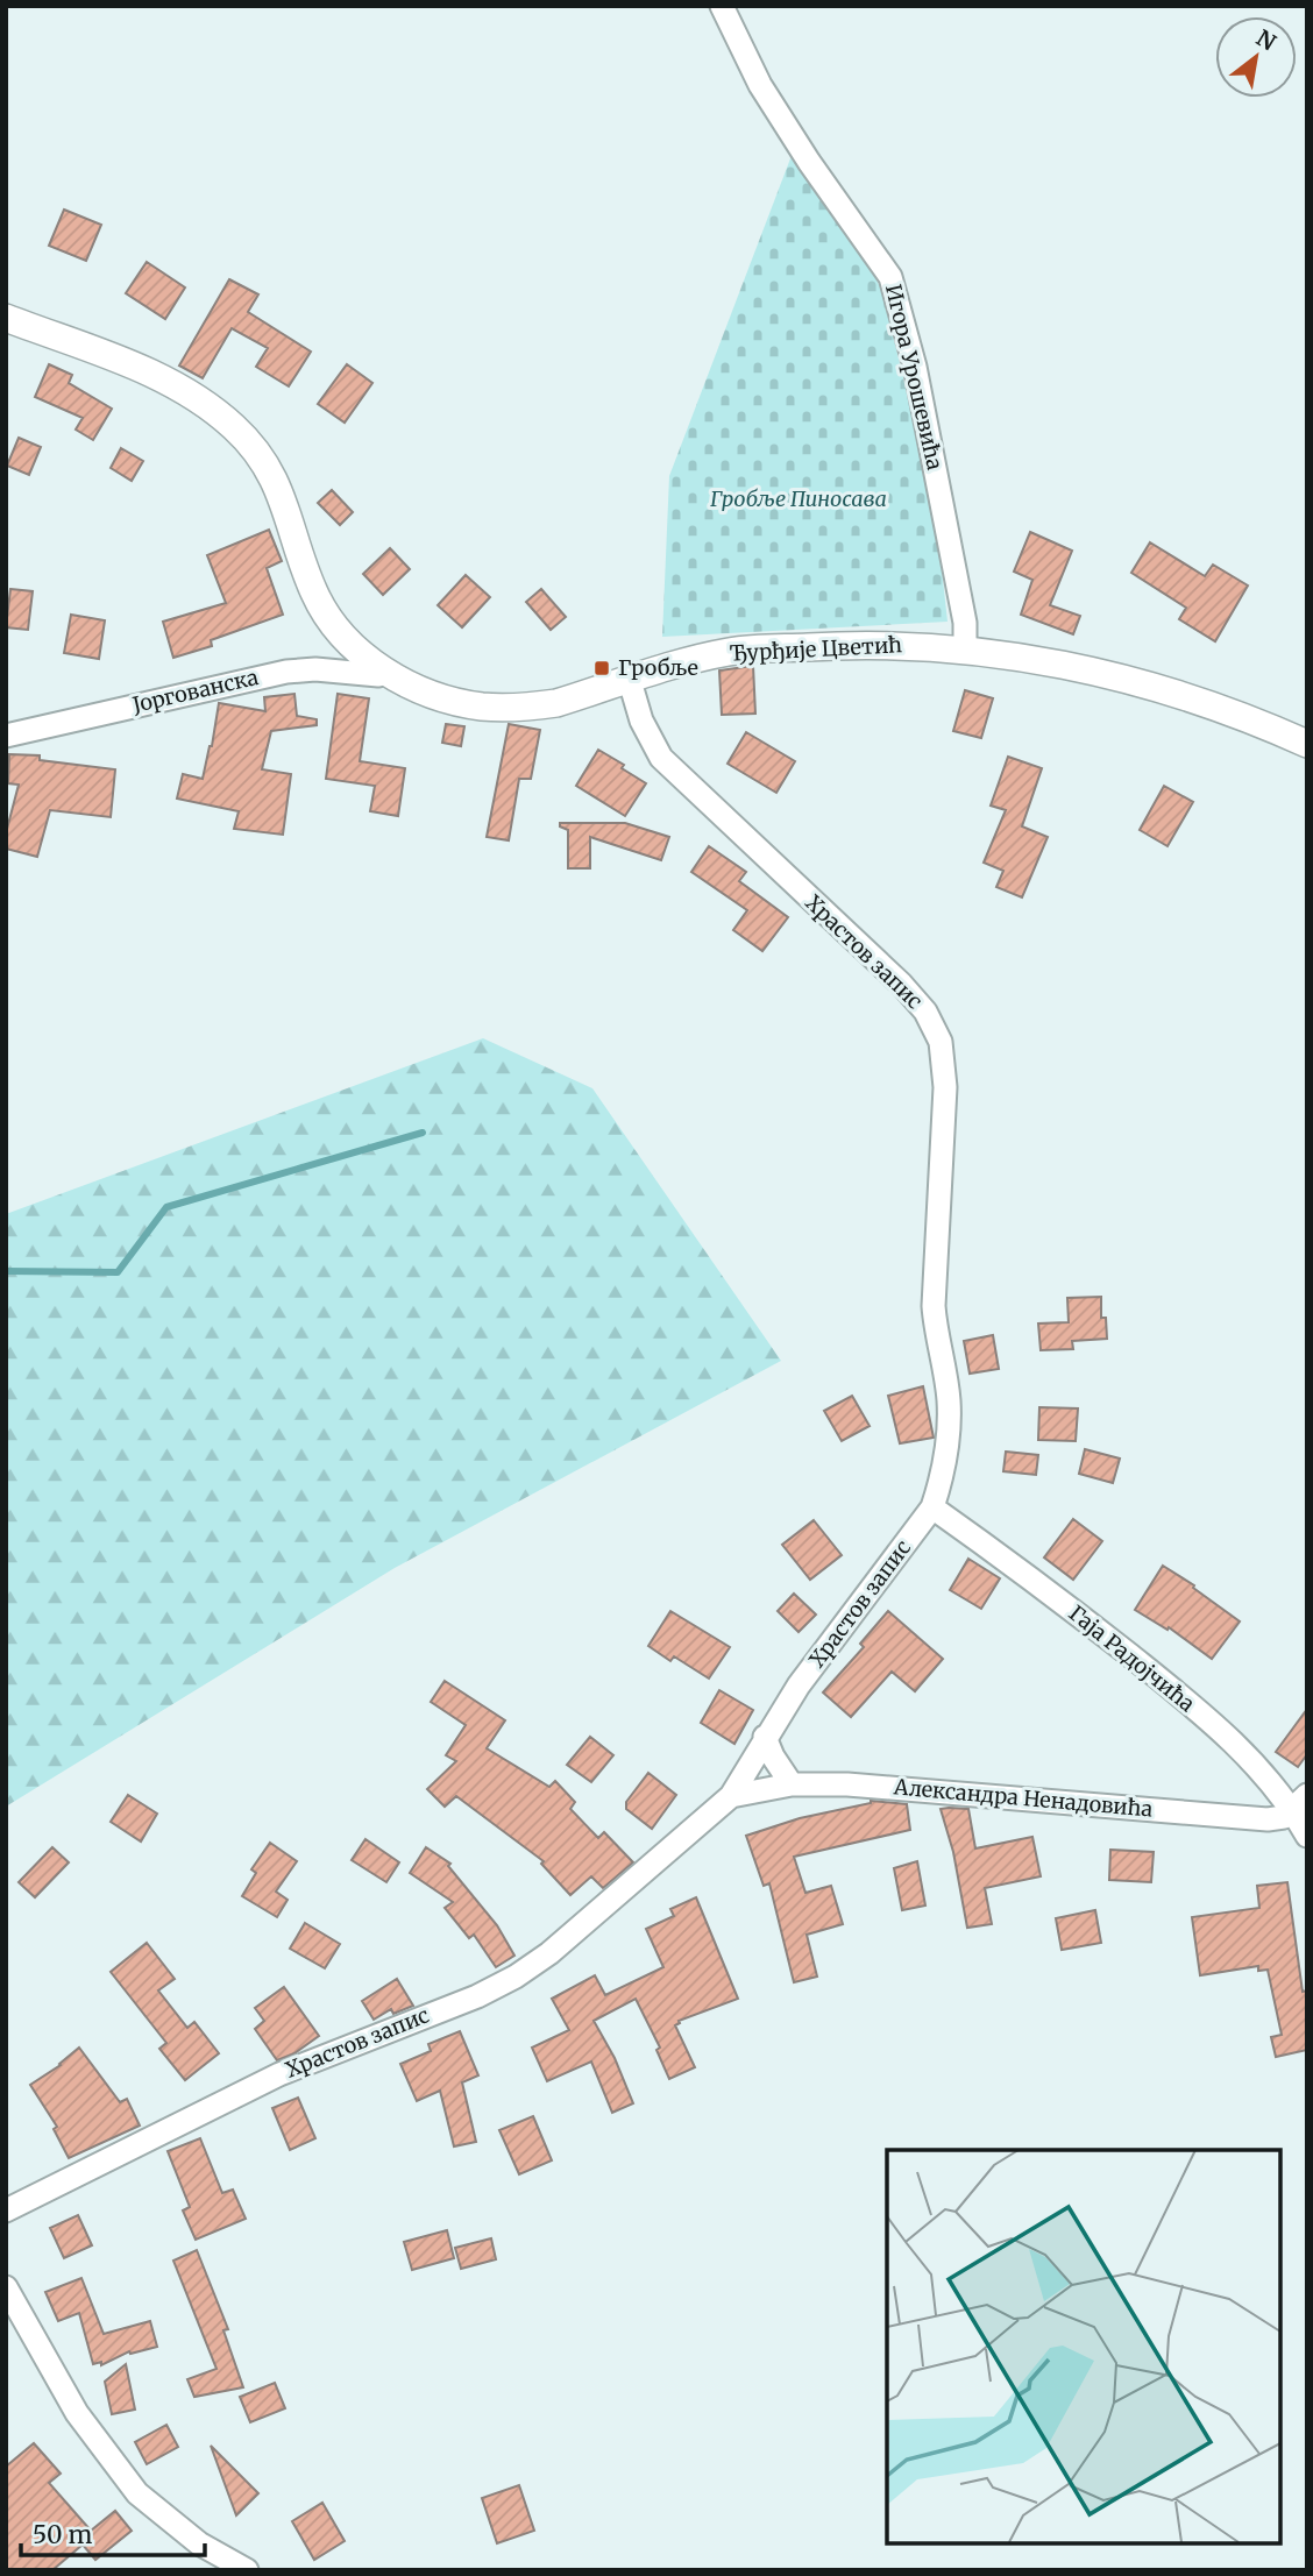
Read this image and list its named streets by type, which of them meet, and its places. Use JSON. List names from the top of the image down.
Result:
{
  "streets": {
    "street": [
      "Игора Урошевића",
      "Ђурђије Цветић",
      "Јоргованска",
      "Храстов запис",
      "Гаја Радојчића",
      "Александра Ненадовића"
    ]
  },
  "crossings": [
    ["Игора Урошевића", "Ђурђије Цветић"],
    ["Ђурђије Цветић", "Јоргованска"],
    ["Ђурђије Цветић", "Храстов запис"],
    ["Храстов запис", "Гаја Радојчића"],
    ["Храстов запис", "Александра Ненадовића"],
    ["Гаја Радојчића", "Александра Ненадовића"]
  ],
  "parks": ["Гробље Пиносава"],
  "places": {
    "transit": ["Гробље"]
  },
  "scale_bar": "50 m",
  "north": "top right"
}
